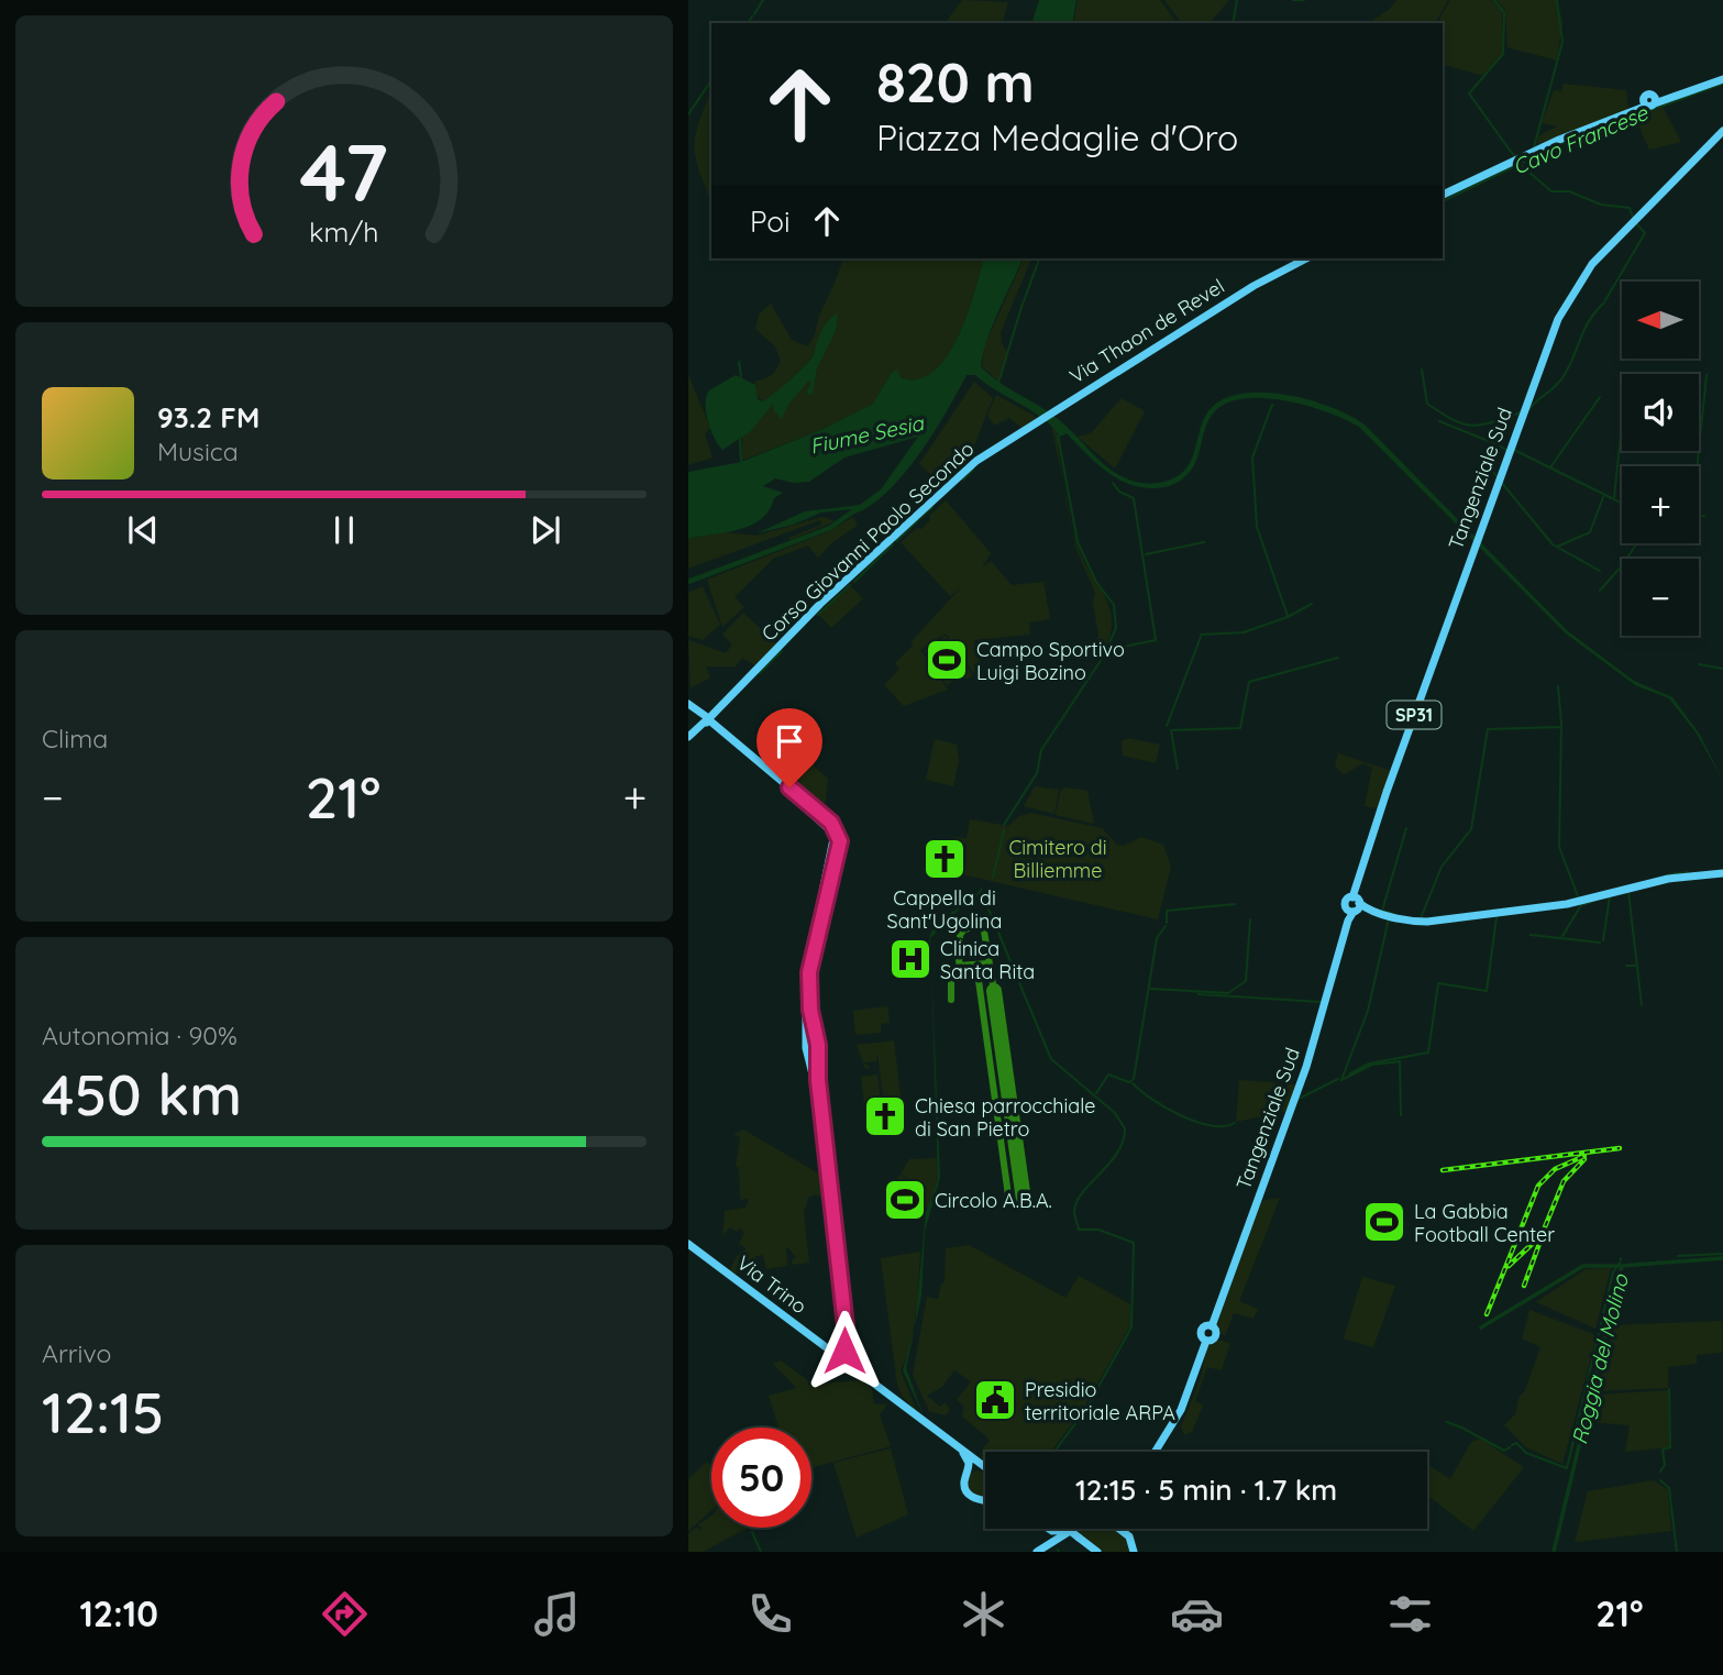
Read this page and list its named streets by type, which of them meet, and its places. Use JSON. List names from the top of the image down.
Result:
{
  "streets": {
    "main road": [
      "Via Thaon de Revel",
      "Tangenziale Sud",
      "Corso Giovanni Paolo Secondo",
      "SP31",
      "Via Trino"
    ]
  },
  "crossings": [
    ["Via Thaon de Revel", "Corso Giovanni Paolo Secondo"]
  ],
  "water": ["Cavo Francese", "Fiume Sesia", "Roggia del Molino"],
  "parks": ["Cimitero di Billiemme"],
  "places": {
    "sports": ["Campo Sportivo Luigi Bozino", "Circolo A.B.A.", "La Gabbia Football Center"],
    "church": ["Cappella di Sant'Ugolina", "Chiesa parrocchiale di San Pietro"],
    "hospital": ["Clinica Santa Rita"],
    "public building": ["Presidio territoriale ARPA"]
  },
  "north": "left",
  "page": {
    "turn": ["820 m", "Piazza Medaglie d'Oro"],
    "then": "Poi",
    "map_buttons": ["+", "−"],
    "song": ["93.2 FM", "Musica"],
    "tile": [
      "Clima",
      ["Autonomia · 90%", "450 km"],
      ["Arrivo", "12:15"]
    ],
    "heat": ["−", "21°", "+"],
    "limit": "50",
    "trip": "12:15 · 5 min · 1.7 km",
    "tabs": ["12:10", "21°"],
    "gauge": ["47", "km/h"]
  }
}
